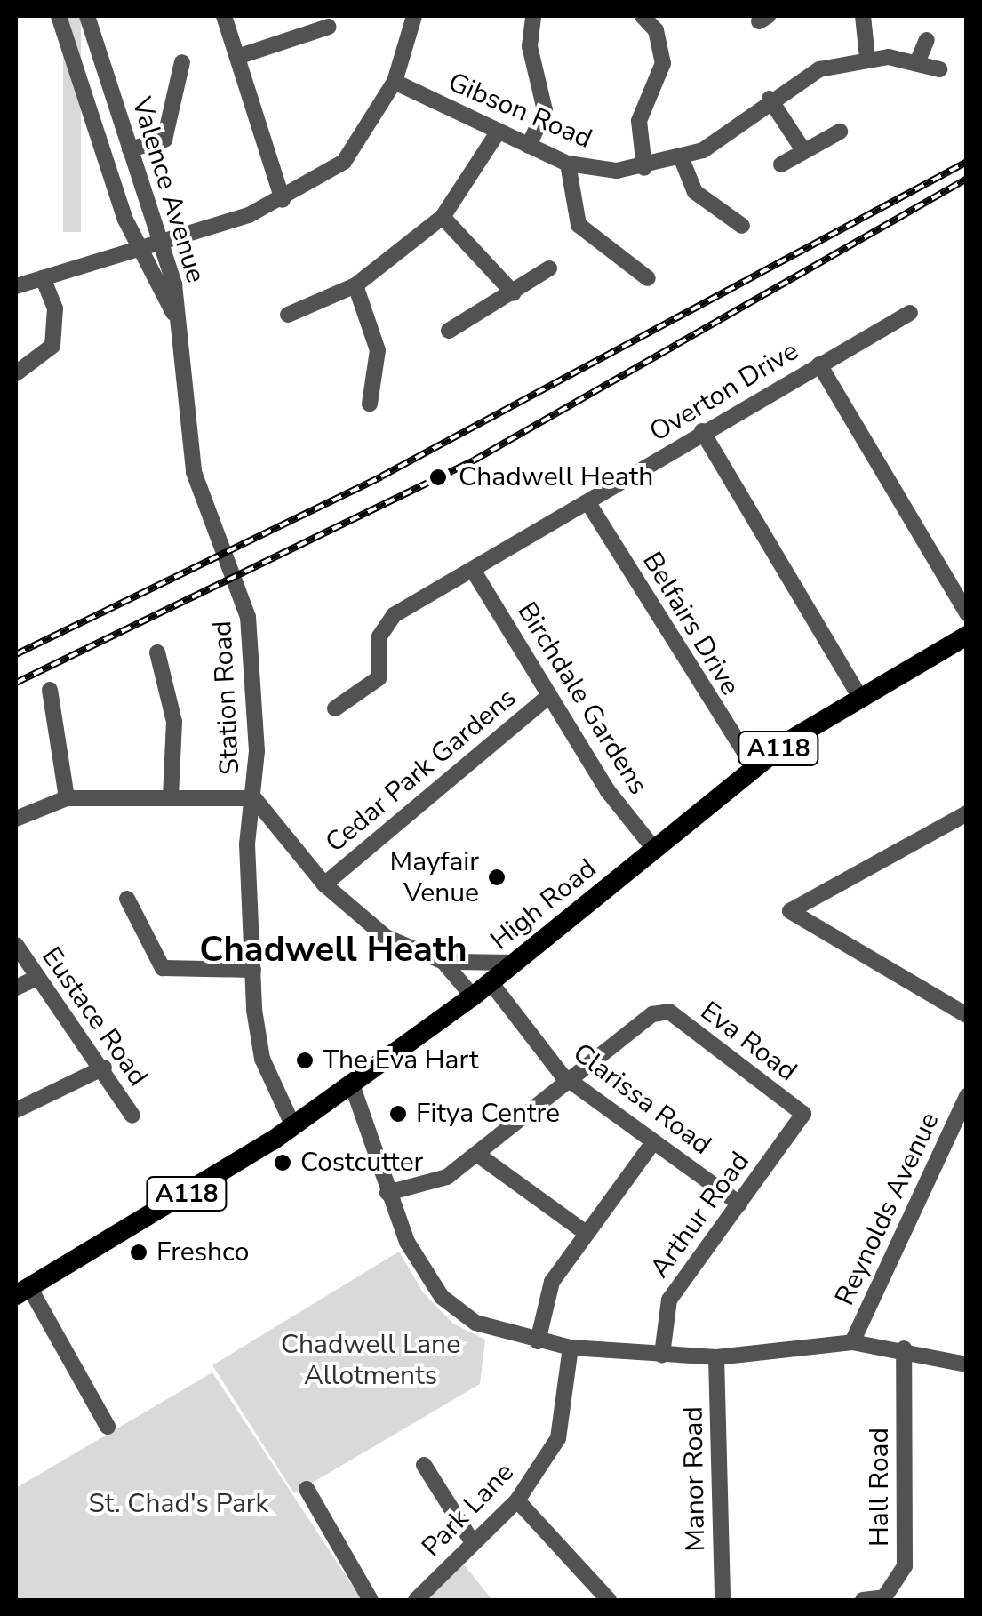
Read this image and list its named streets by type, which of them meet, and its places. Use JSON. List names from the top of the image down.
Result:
{
  "streets": {
    "main road": ["A118", "High Road"],
    "street": [
      "Gibson Road",
      "Valence Avenue",
      "Overton Drive",
      "Belfairs Drive",
      "Station Road",
      "Birchdale Gardens",
      "Cedar Park Gardens",
      "Eustace Road",
      "Eva Road",
      "Clarissa Road",
      "Reynolds Avenue",
      "Arthur Road",
      "Manor Road",
      "Hall Road",
      "Park Lane"
    ]
  },
  "crossings": [
    ["Valence Avenue", "Station Road"],
    ["Overton Drive", "Belfairs Drive"],
    ["Overton Drive", "Birchdale Gardens"],
    ["Belfairs Drive", "High Road"],
    ["Station Road", "High Road"],
    ["Birchdale Gardens", "Cedar Park Gardens"],
    ["Birchdale Gardens", "High Road"],
    ["High Road", "Clarissa Road"],
    ["Eva Road", "Clarissa Road"],
    ["Eva Road", "Arthur Road"],
    ["Clarissa Road", "Arthur Road"]
  ],
  "districts": ["Chadwell Heath"],
  "parks": ["Chadwell Lane Allotments", "St. Chad's Park"],
  "places": [
    "Chadwell Heath",
    "Mayfair Venue",
    "The Eva Hart",
    "Fitya Centre",
    "Costcutter",
    "Freshco"
  ]
}
